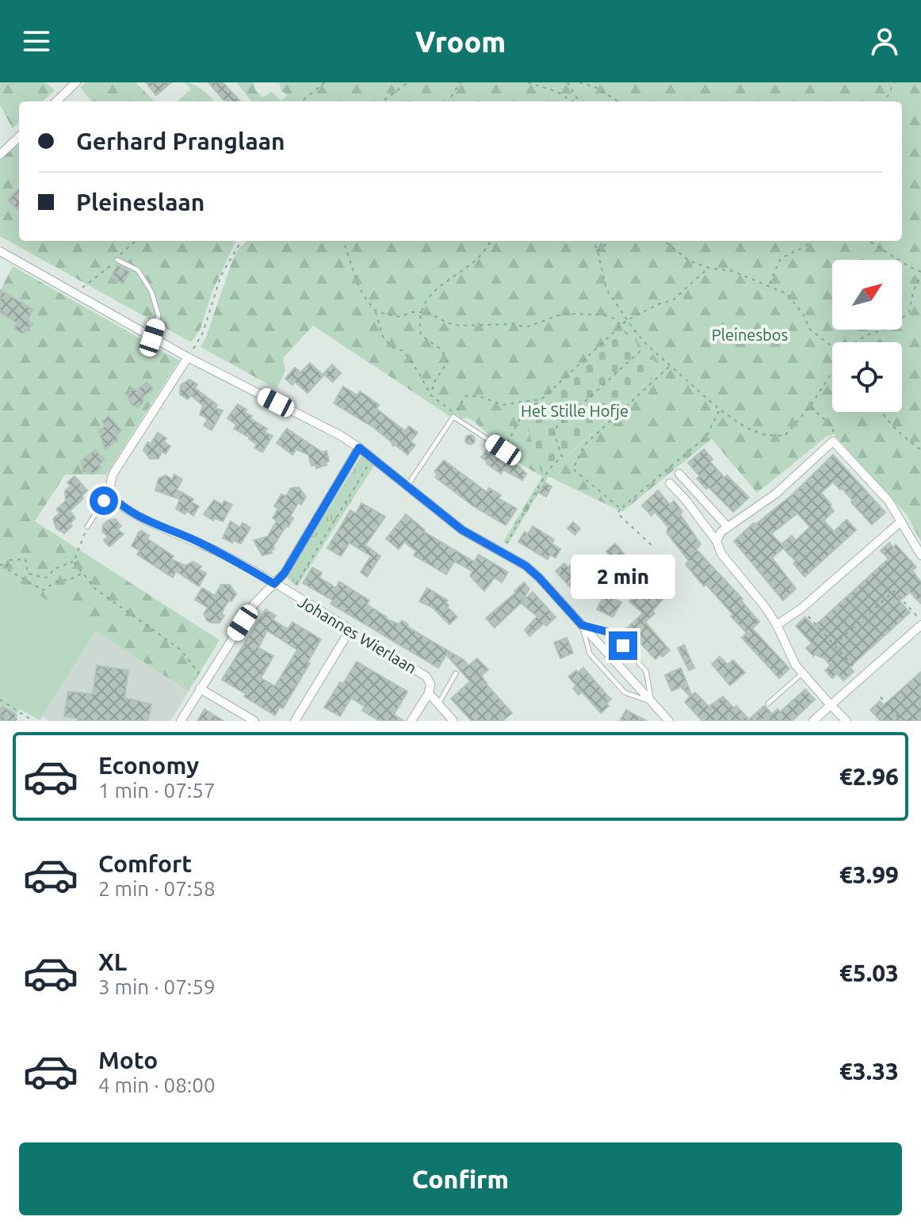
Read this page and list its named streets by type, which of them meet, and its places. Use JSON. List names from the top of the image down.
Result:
{
  "streets": {
    "street": ["Johannes Wierlaan"]
  },
  "parks": ["Pleinesbos", "Het Stille Hofje"],
  "north": "top right",
  "page": {
    "header": "Vroom",
    "banner": ["Gerhard Pranglaan", "Pleineslaan"],
    "bubble": "2 min",
    "list": [
      {
        "name": "Economy",
        "note": "1 min · 07:57",
        "value": "€2.96"
      },
      {
        "name": "Comfort",
        "note": "2 min · 07:58",
        "value": "€3.99"
      },
      {
        "name": "XL",
        "note": "3 min · 07:59",
        "value": "€5.03"
      },
      {
        "name": "Moto",
        "note": "4 min · 08:00",
        "value": "€3.33"
      }
    ],
    "buttons": "Confirm"
  }
}
